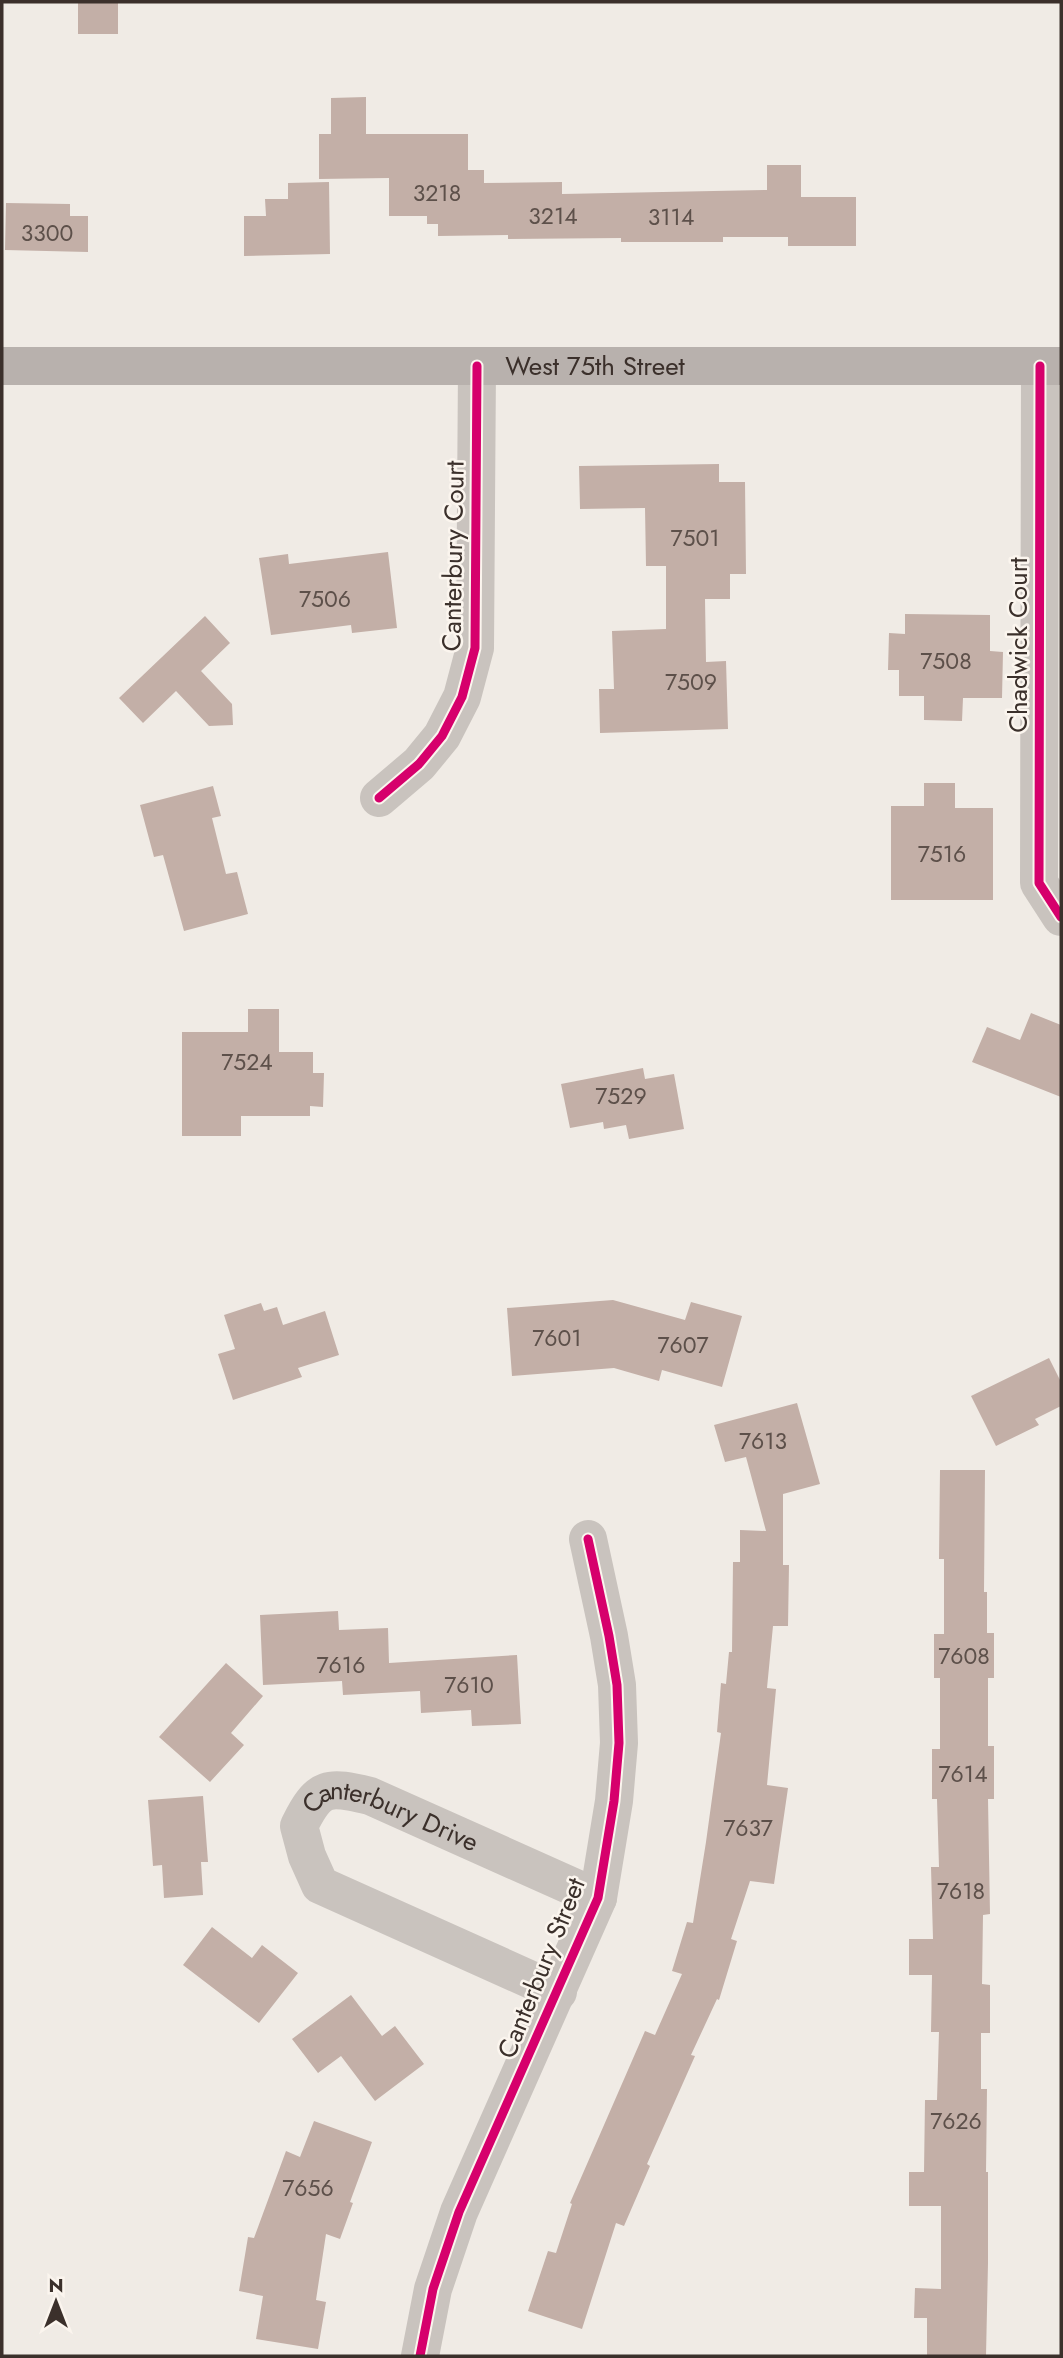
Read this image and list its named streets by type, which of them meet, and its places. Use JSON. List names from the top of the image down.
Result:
{
  "streets": {
    "main road": ["West 75th Street"],
    "street": [
      "Canterbury Court",
      "Chadwick Court",
      "Canterbury Drive",
      "Canterbury Street"
    ]
  },
  "crossings": [
    ["West 75th Street", "Canterbury Court"],
    ["West 75th Street", "Chadwick Court"],
    ["Canterbury Drive", "Canterbury Street"]
  ],
  "house_numbers": [
    "3218",
    "3214",
    "3114",
    "3300",
    "7501",
    "7506",
    "7508",
    "7509",
    "7516",
    "7524",
    "7529",
    "7601",
    "7607",
    "7613",
    "7608",
    "7616",
    "7610",
    "7614",
    "7637",
    "7618",
    "7626",
    "7656"
  ],
  "north": "top"
}
